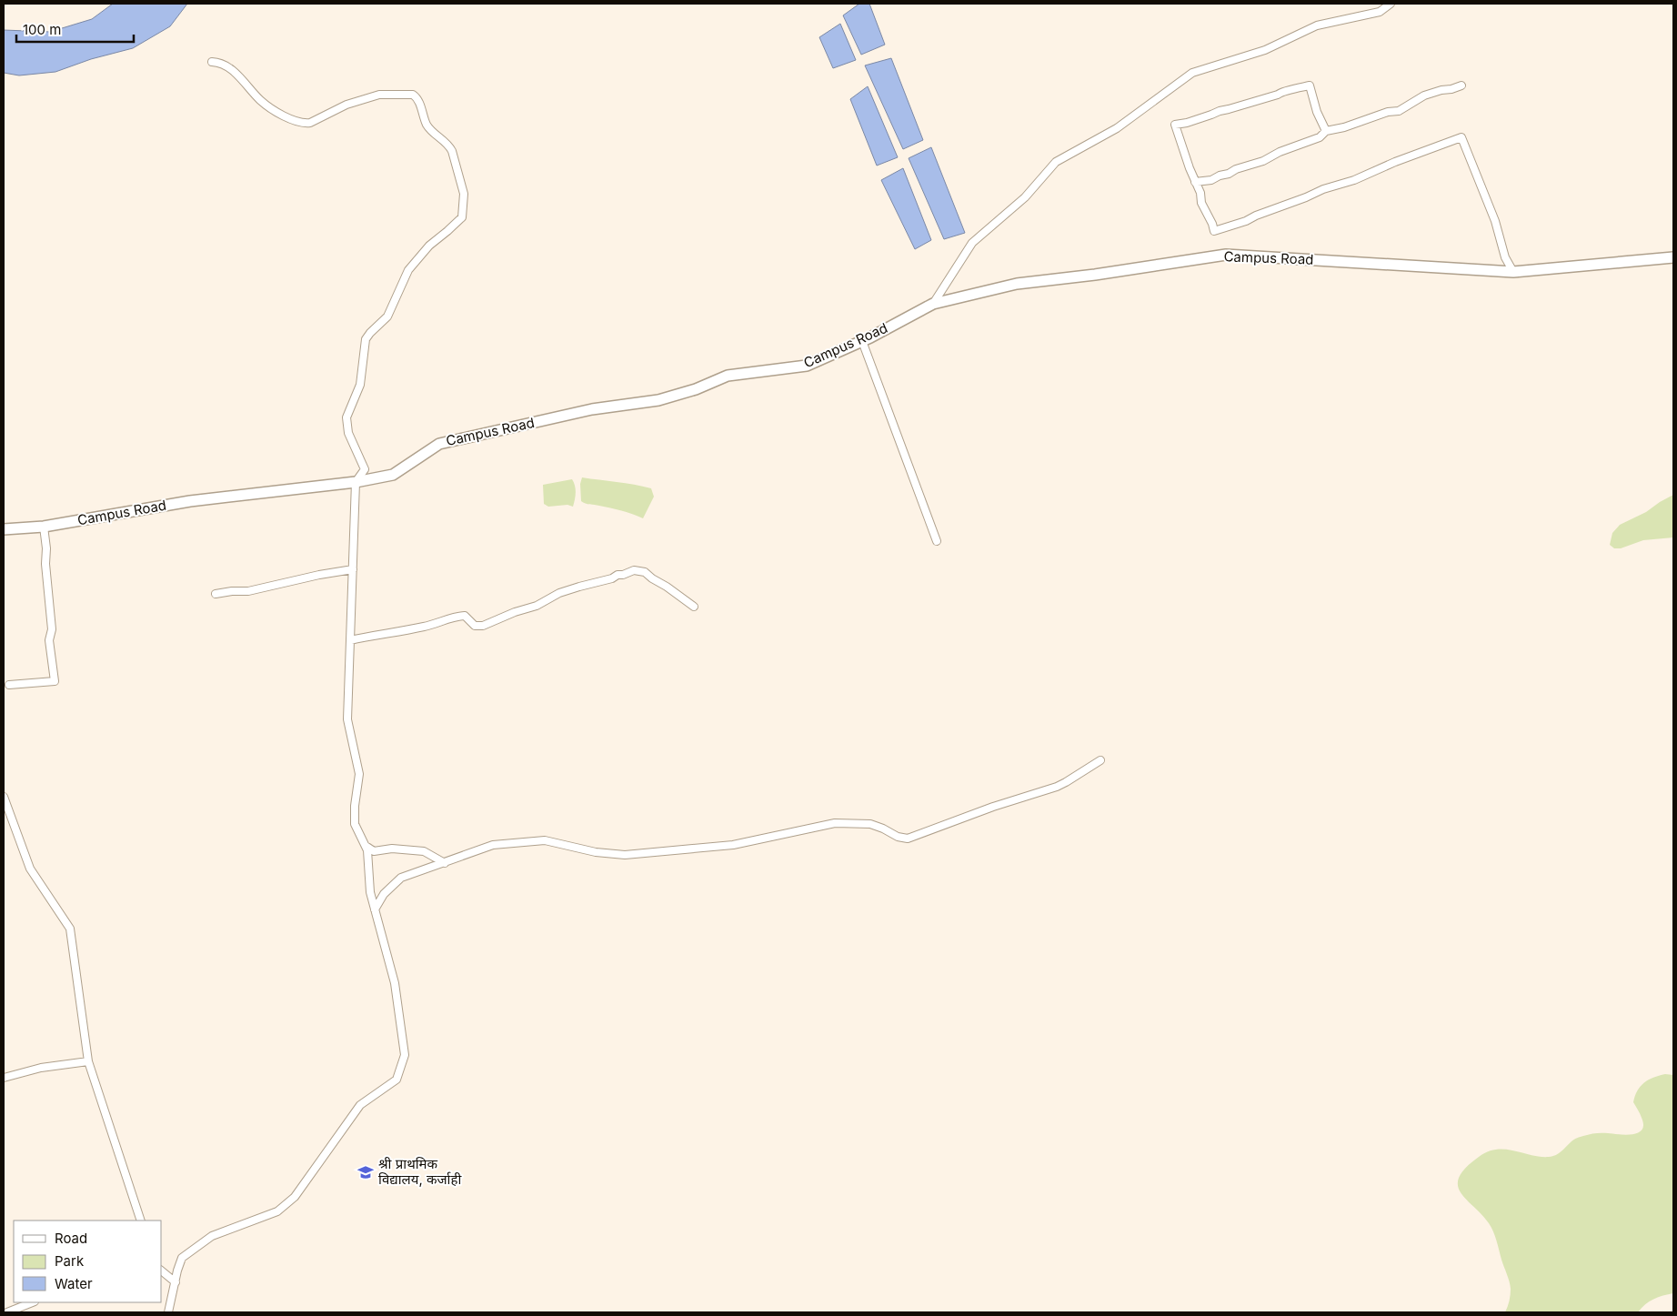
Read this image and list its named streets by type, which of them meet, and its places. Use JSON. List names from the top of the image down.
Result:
{
  "streets": {
    "street": ["Campus Road"]
  },
  "places": {
    "school or university": ["श्री प्राथमिक विद्यालय, कर्जाही"]
  },
  "legend": ["Road", "Park", "Water"],
  "scale_bar": "100 m"
}
